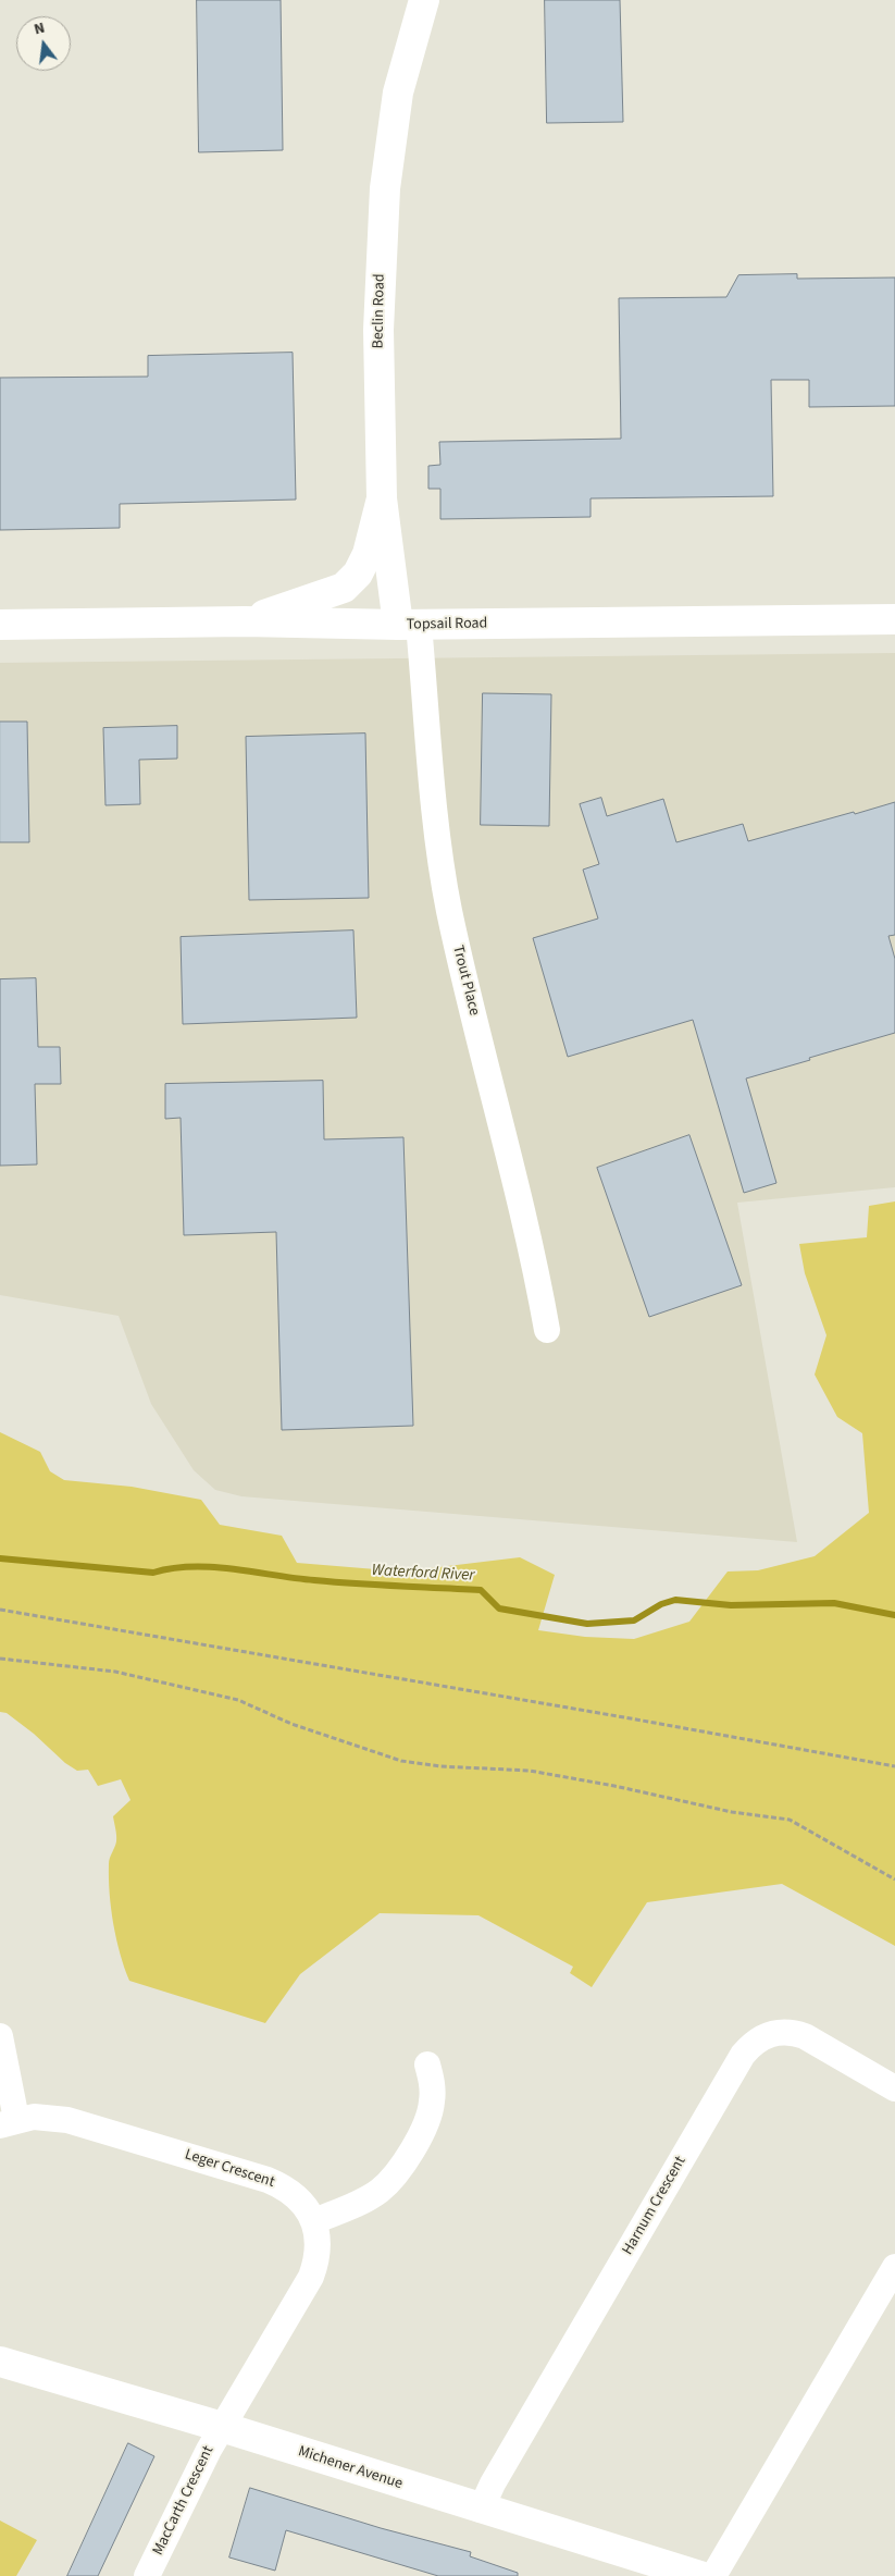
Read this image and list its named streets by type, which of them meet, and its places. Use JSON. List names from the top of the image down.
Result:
{
  "streets": {
    "street": [
      "Beclin Road",
      "Topsail Road",
      "Trout Place",
      "Leger Crescent",
      "Harnum Crescent",
      "Michener Avenue",
      "MacCarth Crescent"
    ]
  },
  "crossings": [
    ["Beclin Road", "Topsail Road"],
    ["Beclin Road", "Trout Place"],
    ["Topsail Road", "Trout Place"],
    ["Leger Crescent", "Michener Avenue"],
    ["Leger Crescent", "MacCarth Crescent"],
    ["Harnum Crescent", "Michener Avenue"],
    ["Michener Avenue", "MacCarth Crescent"]
  ],
  "water": ["Waterford River"],
  "north": "top"
}
